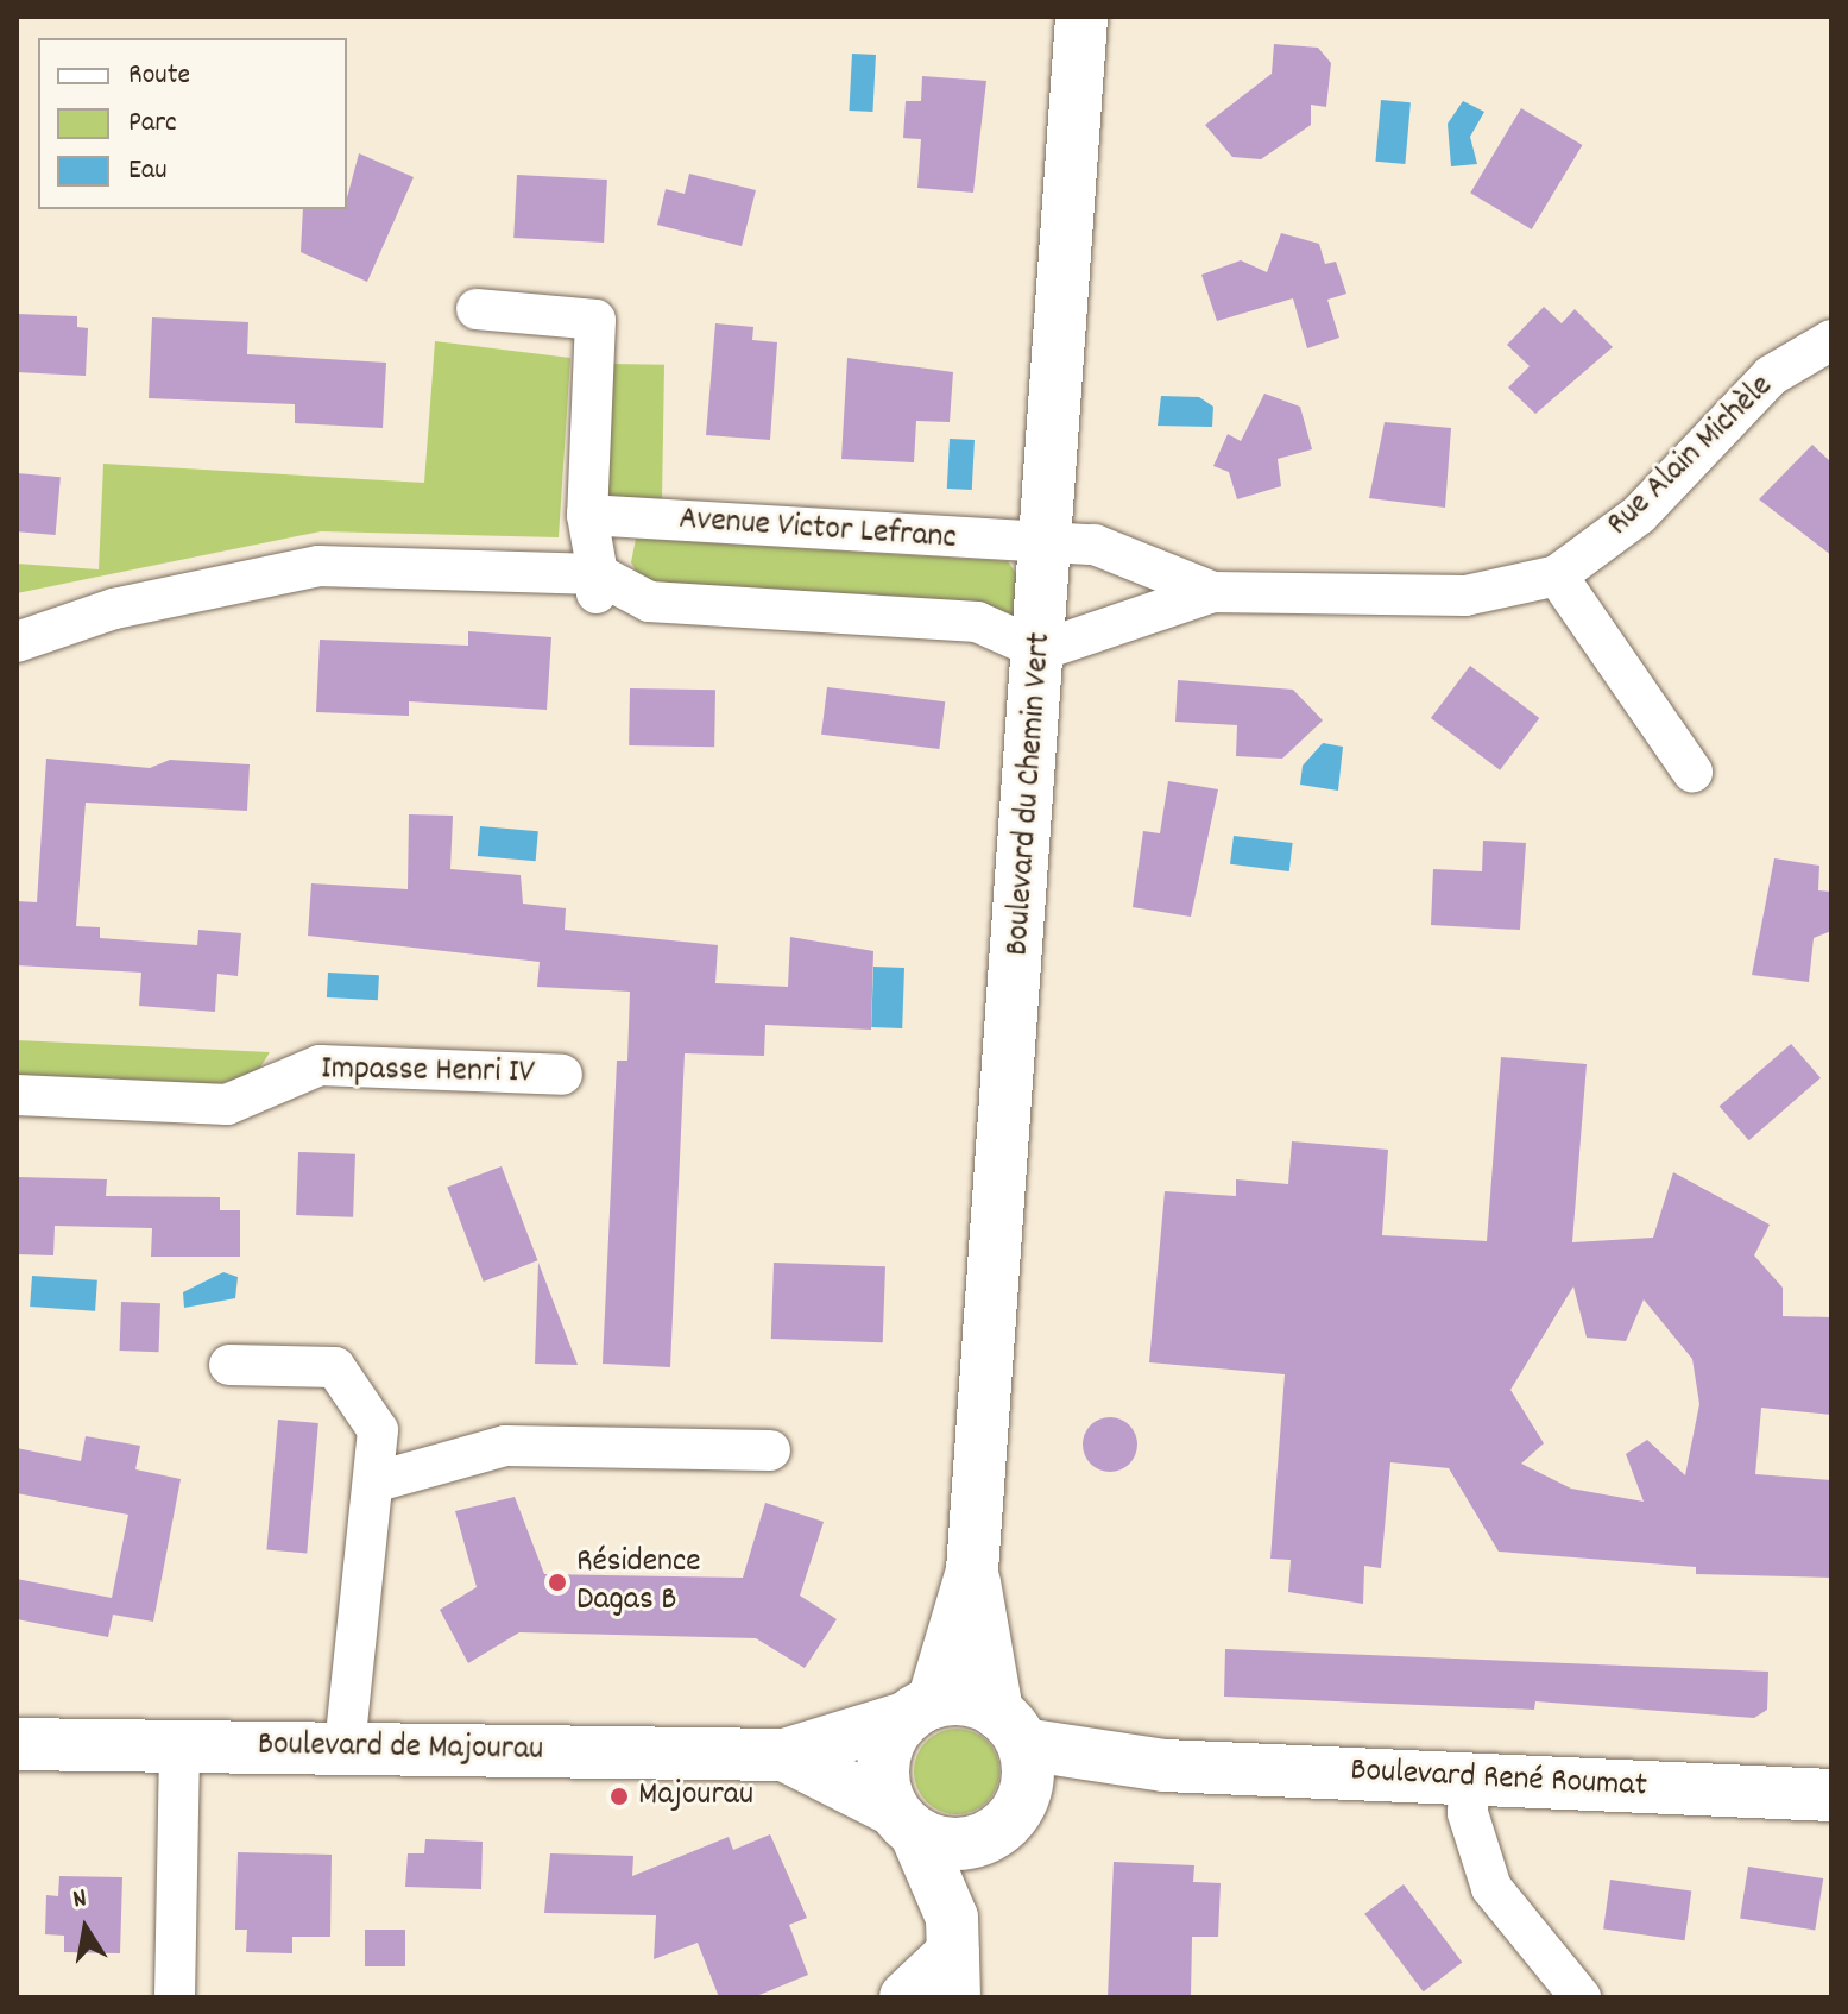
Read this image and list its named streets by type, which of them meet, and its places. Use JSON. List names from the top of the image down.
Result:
{
  "streets": {
    "street": [
      "Rue Alain Michèle",
      "Avenue Victor Lefranc",
      "Boulevard du Chemin Vert",
      "Impasse Henri IV",
      "Boulevard de Majourau",
      "Boulevard René Roumat"
    ]
  },
  "crossings": [
    ["Rue Alain Michèle", "Avenue Victor Lefranc"],
    ["Rue Alain Michèle", "Boulevard du Chemin Vert"],
    ["Avenue Victor Lefranc", "Boulevard du Chemin Vert"],
    ["Boulevard du Chemin Vert", "Boulevard de Majourau"],
    ["Boulevard du Chemin Vert", "Boulevard René Roumat"],
    ["Boulevard de Majourau", "Boulevard René Roumat"]
  ],
  "places": ["Résidence Dagas B", "Majourau"],
  "legend": ["Route", "Parc", "Eau"],
  "north": "top"
}
